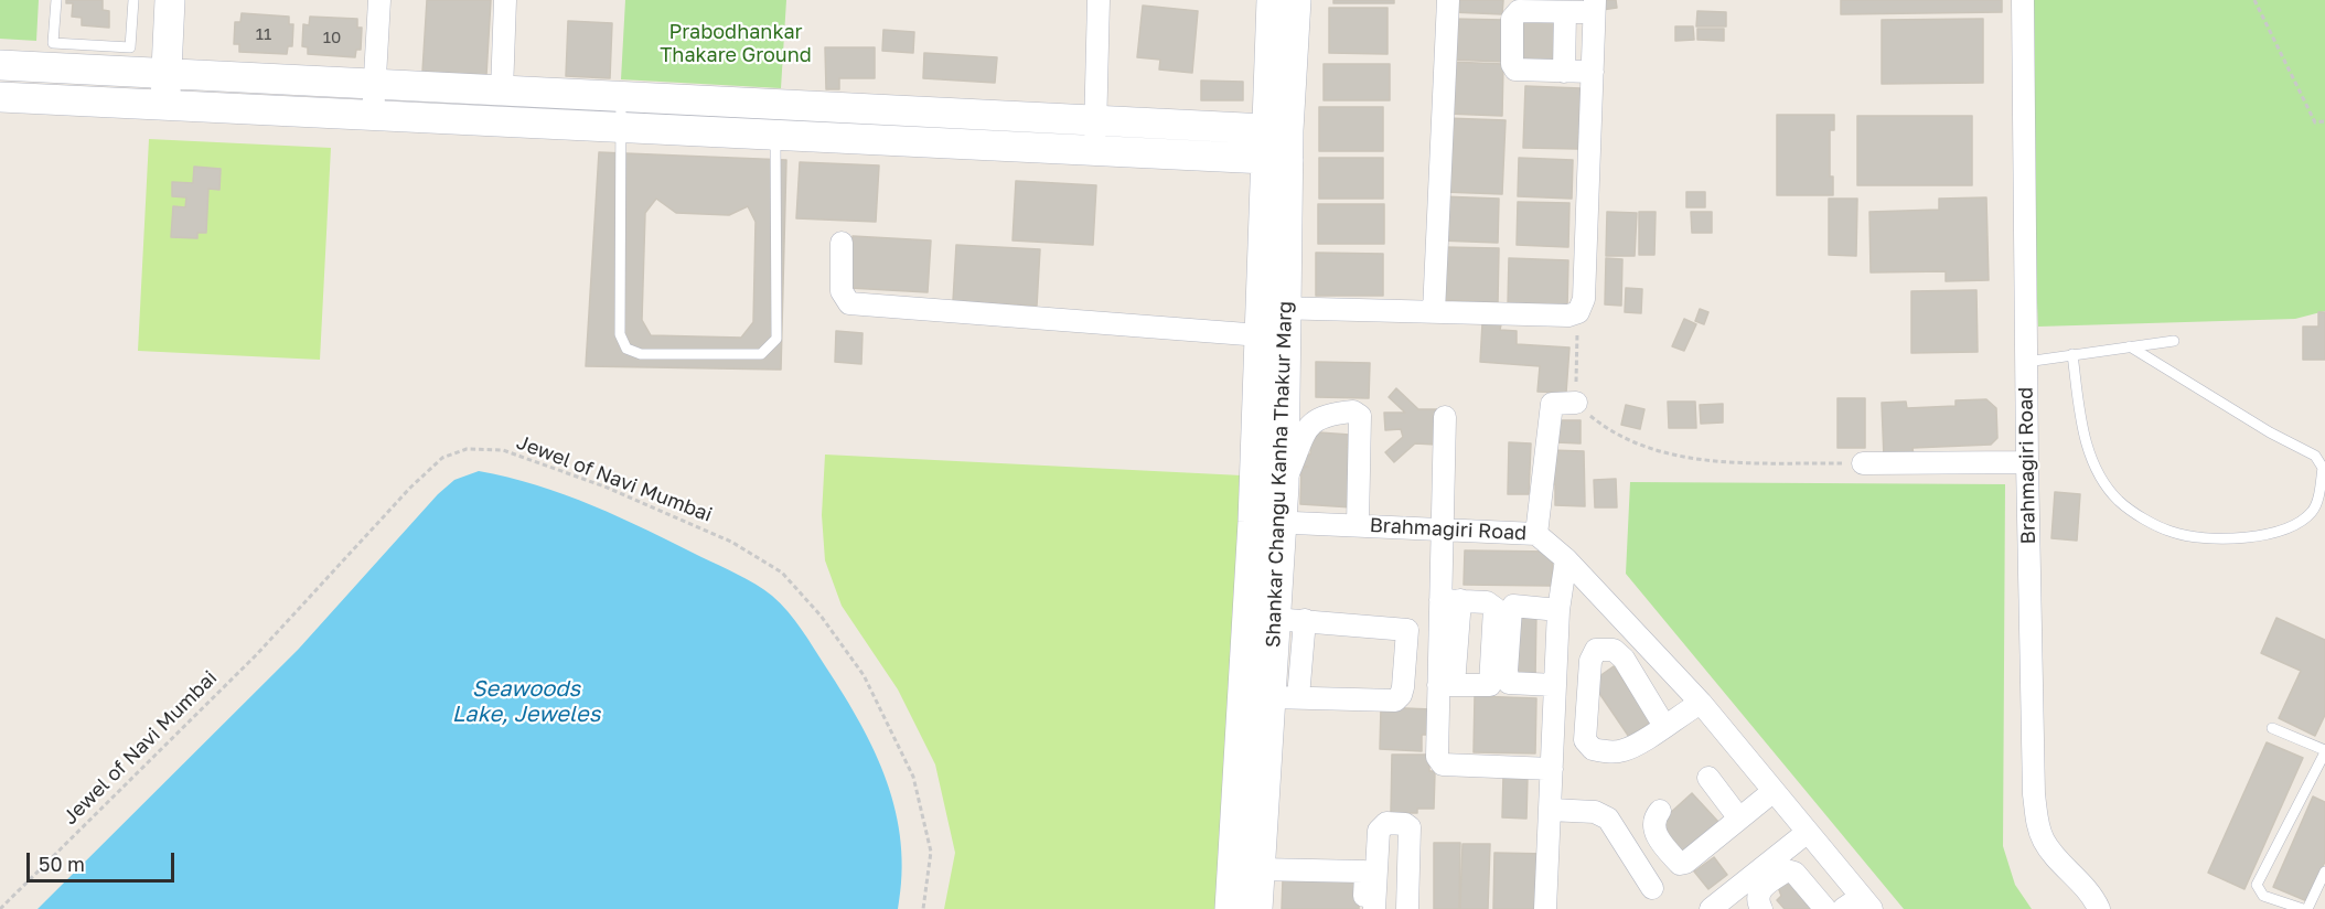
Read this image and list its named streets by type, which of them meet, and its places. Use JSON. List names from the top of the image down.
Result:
{
  "streets": {
    "street": ["Brahmagiri Road", "Shankar Changu Kanha Thakur Marg"],
    "path": ["Jewel of Navi Mumbai"]
  },
  "crossings": [
    ["Brahmagiri Road", "Shankar Changu Kanha Thakur Marg"]
  ],
  "water": ["Seawoods Lake, Jeweles"],
  "parks": ["Prabodhankar Thakare Ground"],
  "house_numbers": ["11", "10"],
  "scale_bar": "50 m"
}
